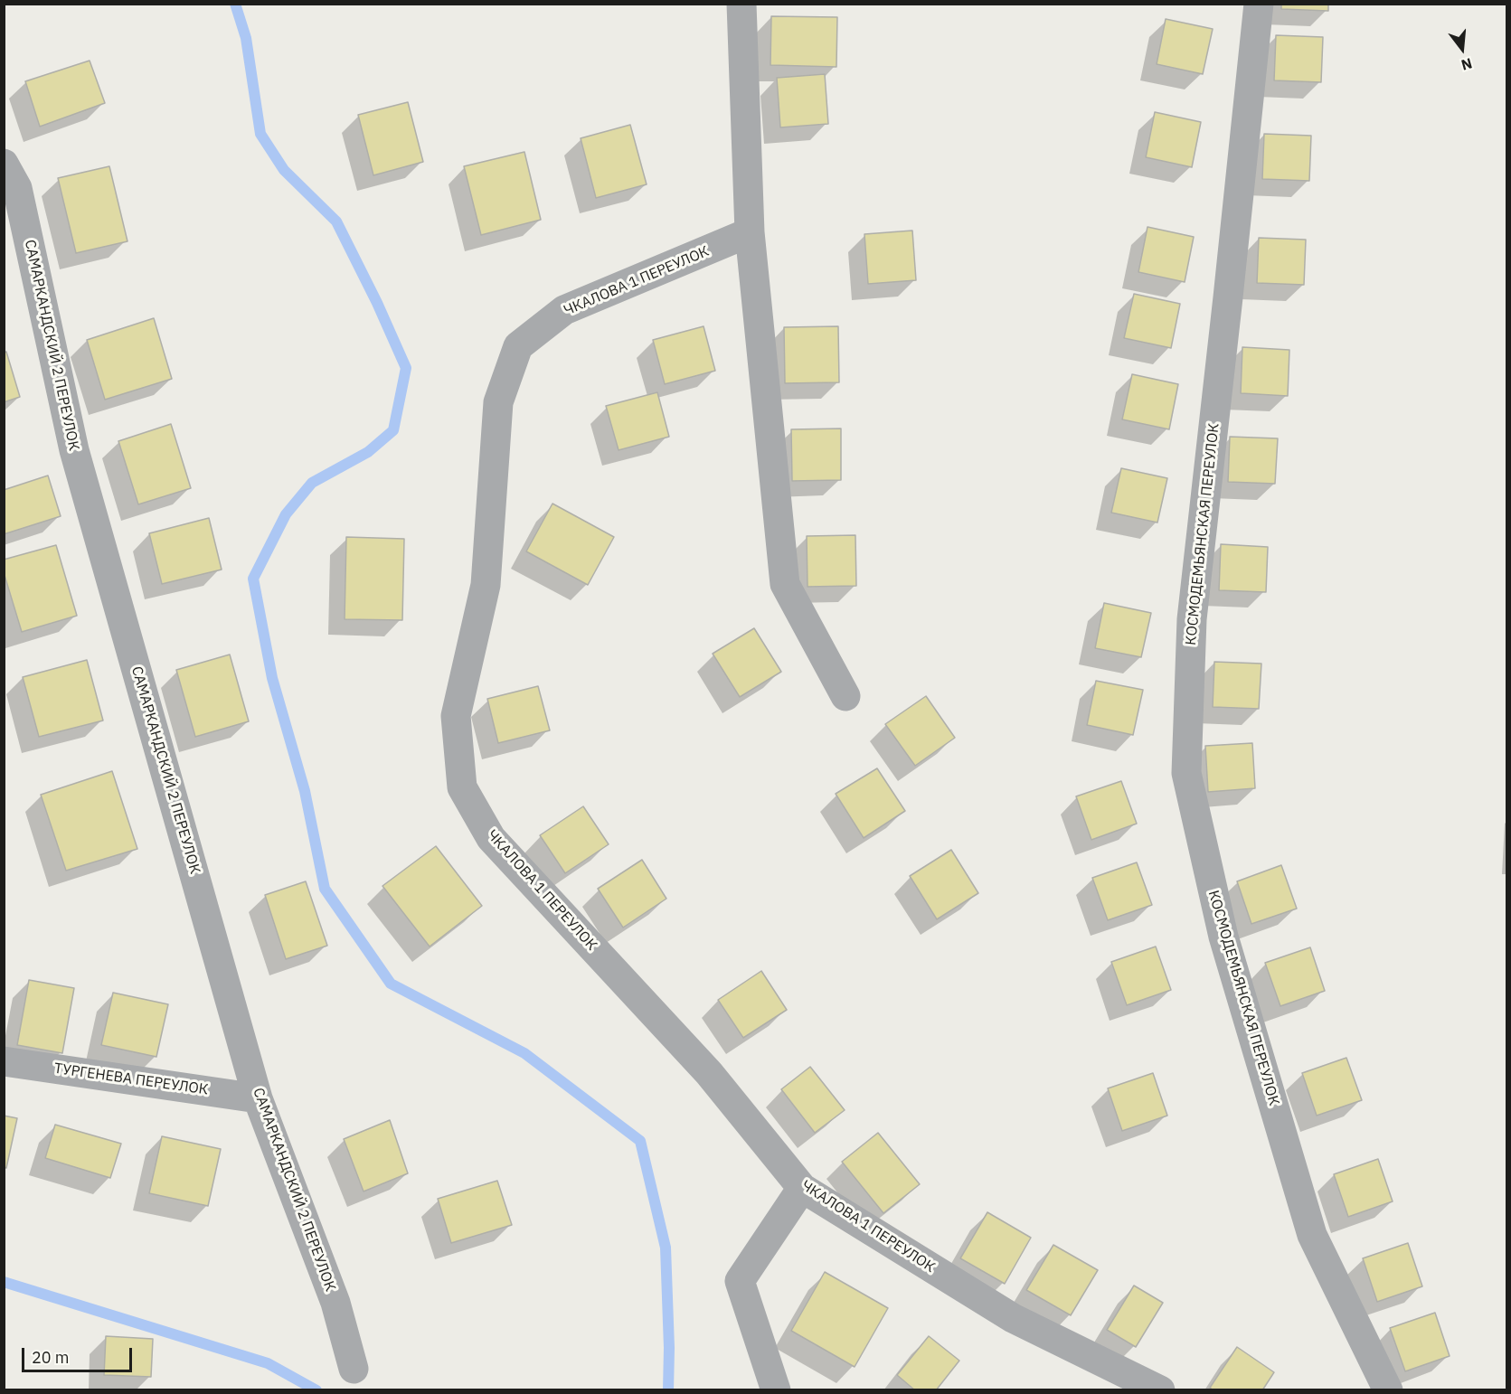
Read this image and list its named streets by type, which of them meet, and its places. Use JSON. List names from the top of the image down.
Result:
{
  "streets": {
    "street": [
      "ЧКАЛОВА 1 ПЕРЕУЛОК",
      "САМАРКАНДСКИЙ 2 ПЕРЕУЛОК",
      "КОСМОДЕМЬЯНСКАЯ ПЕРЕУЛОК",
      "ТУРГЕНЕВА ПЕРЕУЛОК"
    ]
  },
  "crossings": [
    ["САМАРКАНДСКИЙ 2 ПЕРЕУЛОК", "ТУРГЕНЕВА ПЕРЕУЛОК"]
  ],
  "scale_bar": "20 m",
  "north": "bottom"
}
